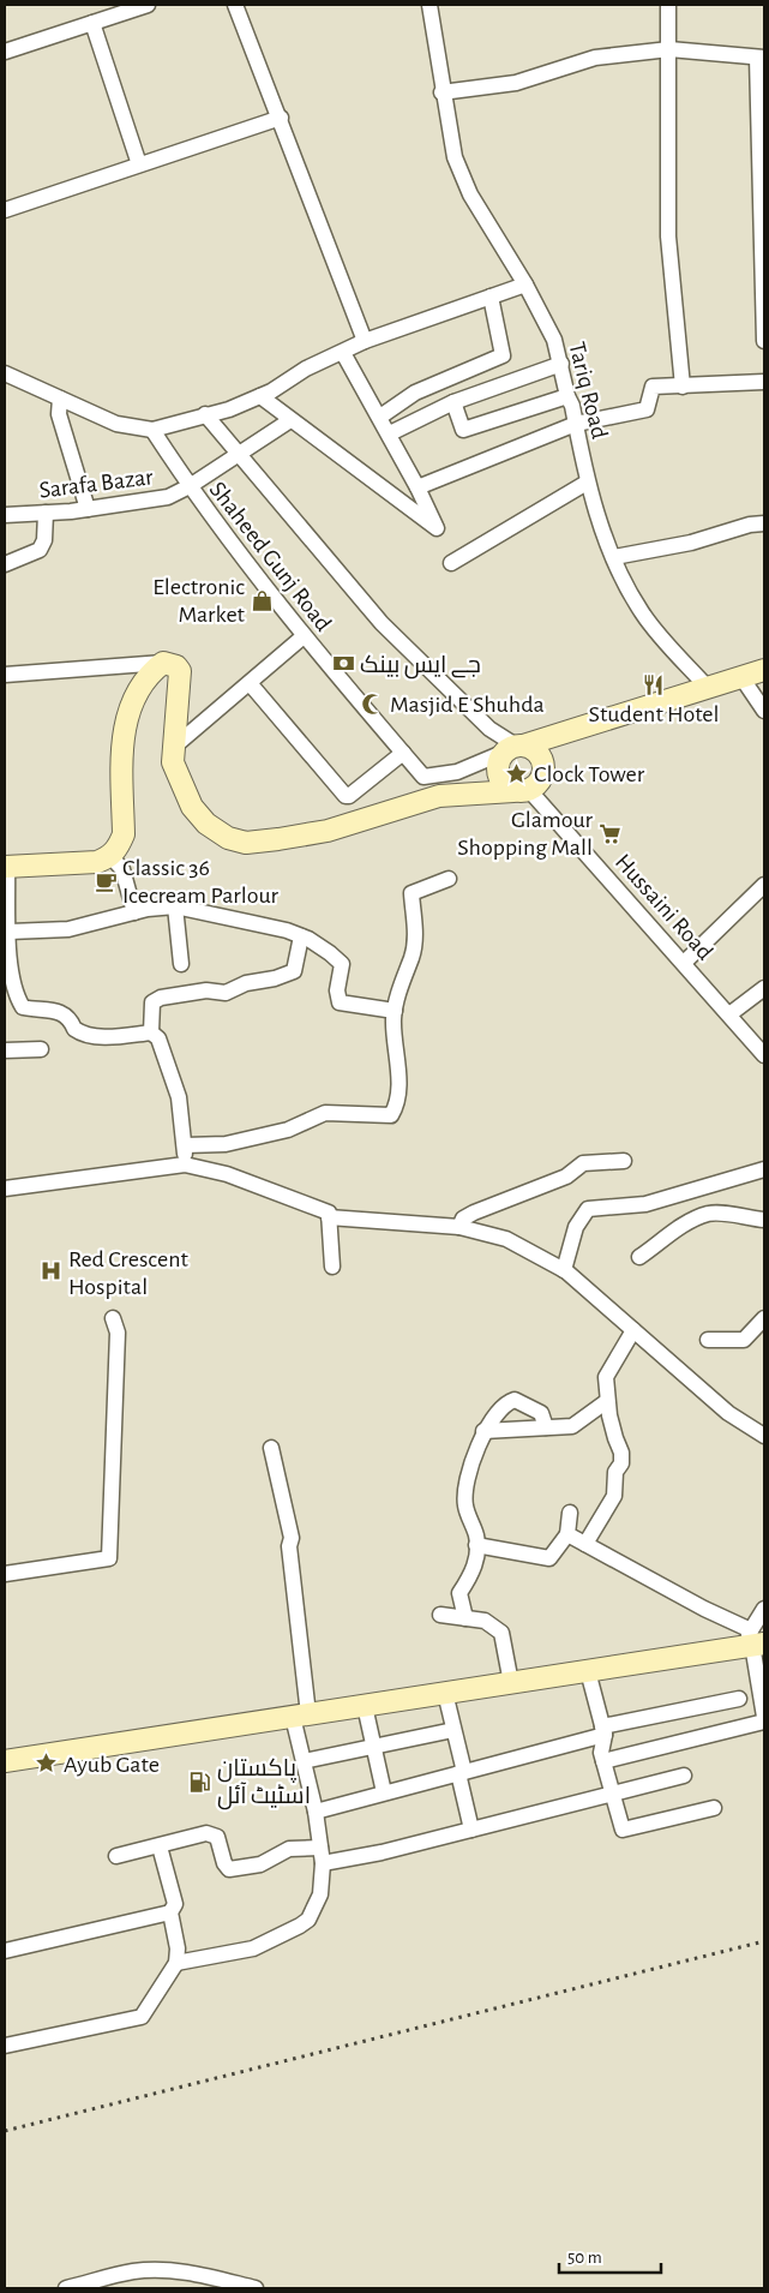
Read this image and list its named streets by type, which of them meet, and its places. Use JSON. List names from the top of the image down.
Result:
{
  "streets": {
    "street": [
      "Tariq Road",
      "Sarafa Bazar",
      "Shaheed Gunj Road",
      "Hussaini Road"
    ]
  },
  "crossings": [
    ["Sarafa Bazar", "Shaheed Gunj Road"]
  ],
  "places": {
    "shop": ["Electronic Market"],
    "bank": ["جے ایس بینک"],
    "restaurant": ["Student Hotel"],
    "mosque": ["Masjid E Shuhda"],
    "place": ["Clock Tower", "Ayub Gate"],
    "supermarket": ["Glamour Shopping Mall"],
    "cafe": ["Classic 36 Icecream Parlour"],
    "hospital": ["Red Crescent Hospital"],
    "fuel station": ["پاکستان اسٹیٹ آئل"]
  },
  "scale_bar": "50 m"
}
